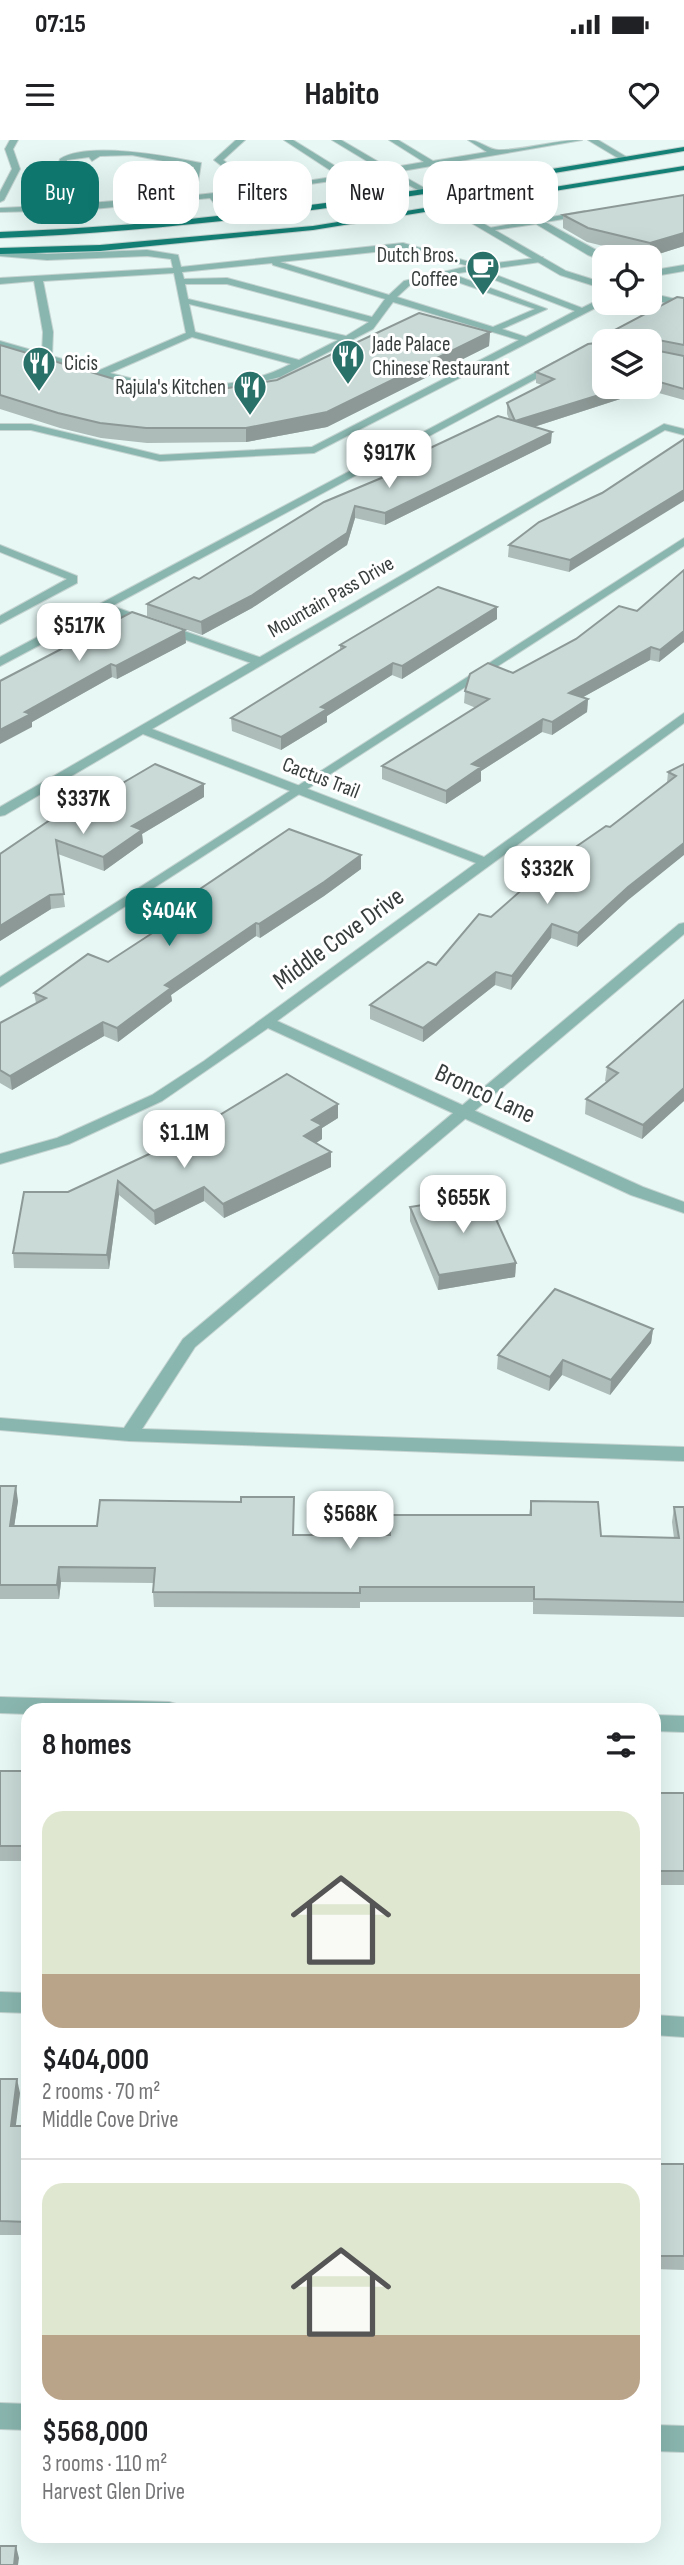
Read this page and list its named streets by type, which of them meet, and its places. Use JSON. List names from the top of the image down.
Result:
{
  "streets": {
    "street": [
      "Mountain Pass Drive",
      "Cactus Trail",
      "Middle Cove Drive",
      "Bronco Lane"
    ]
  },
  "crossings": [
    ["Mountain Pass Drive", "Cactus Trail"],
    ["Cactus Trail", "Middle Cove Drive"],
    ["Middle Cove Drive", "Bronco Lane"]
  ],
  "places": {
    "cafe": ["Dutch Bros. Coffee"],
    "restaurant": ["Jade Palace Chinese Restaurant", "Cicis", "Rajula's Kitchen"]
  },
  "page": {
    "status": "07:15",
    "header": "Habito",
    "chip": [
      "Buy",
      "Rent",
      "Filters",
      "New",
      "Apartment"
    ],
    "price": [
      "$917K",
      "$517K",
      "$337K",
      "$332K",
      "$404K",
      "$1.1M",
      "$655K",
      "$568K"
    ],
    "heading": "8 homes",
    "list": [
      {
        "name": "$404,000",
        "note": "2 rooms · 70 m² · Middle Cove Drive"
      },
      {
        "name": "$568,000",
        "note": "3 rooms · 110 m² · Harvest Glen Drive"
      }
    ]
  }
}
